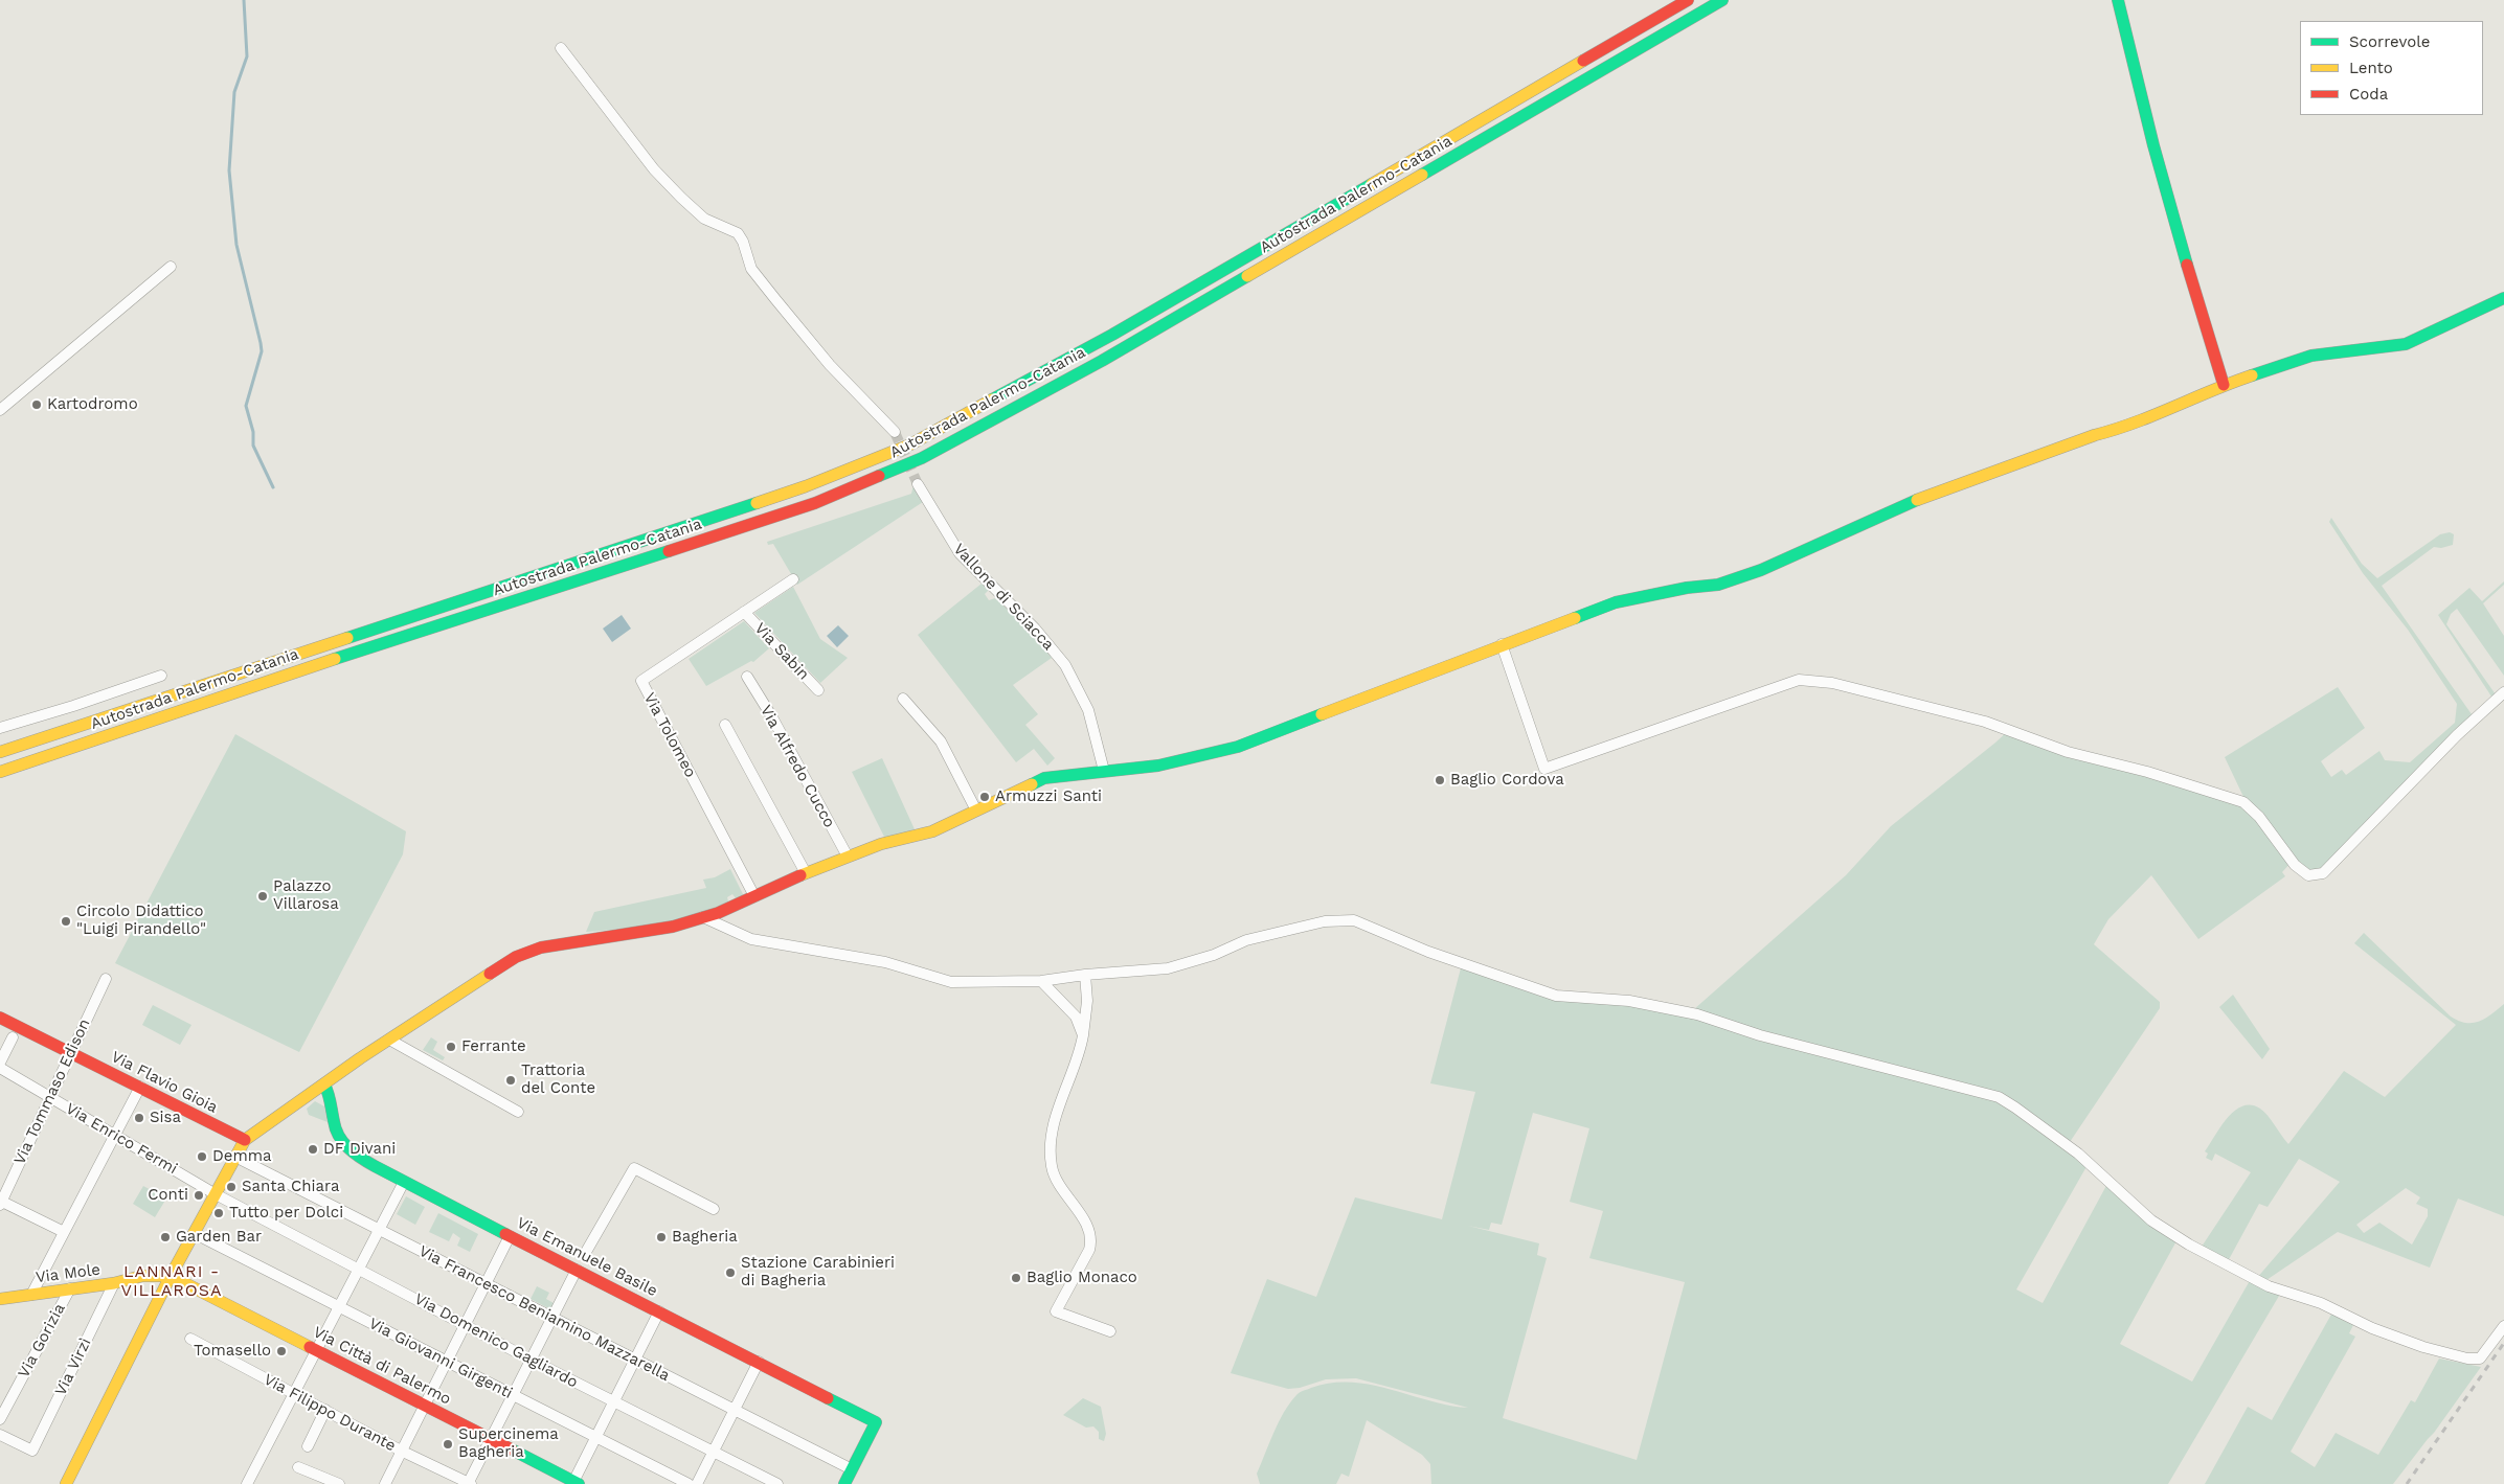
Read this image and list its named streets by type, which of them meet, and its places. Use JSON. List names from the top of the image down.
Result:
{
  "streets": {
    "main road": [
      "Autostrada Palermo-Catania",
      "Via Flavio Gioia",
      "Via Emanuele Basile",
      "Via Mole",
      "Via Città di Palermo"
    ],
    "street": [
      "Vallone di Sciacca",
      "Via Sabin",
      "Via Tolomeo",
      "Via Alfredo Cucco",
      "Via Tommaso Edison",
      "Via Enrico Fermi",
      "Via Francesco Beniamino Mazzarella",
      "Via Gorizia",
      "Via Domenico Gagliardo",
      "Via Giovanni Girgenti",
      "Via Virzì",
      "Via Filippo Durante"
    ]
  },
  "crossings": [
    ["Via Sabin", "Via Tolomeo"],
    ["Via Flavio Gioia", "Via Tommaso Edison"],
    ["Via Tommaso Edison", "Via Enrico Fermi"],
    ["Via Enrico Fermi", "Via Domenico Gagliardo"],
    ["Via Emanuele Basile", "Via Francesco Beniamino Mazzarella"],
    ["Via Mole", "Via Gorizia"],
    ["Via Mole", "Via Città di Palermo"],
    ["Via Mole", "Via Virzì"]
  ],
  "districts": ["LANNARI - VILLAROSA"],
  "places": [
    "Kartodromo",
    "Baglio Cordova",
    "Armuzzi Santi",
    "Palazzo Villarosa",
    "Circolo Didattico \"Luigi Pirandello\"",
    "Ferrante",
    "Trattoria del Conte",
    "Sisa",
    "DF Divani",
    "Demma",
    "Santa Chiara",
    "Conti",
    "Tutto per Dolci",
    "Garden Bar",
    "Bagheria",
    "Stazione Carabinieri di Bagheria",
    "Baglio Monaco",
    "Tomasello",
    "Supercinema Bagheria"
  ],
  "legend": ["Scorrevole", "Lento", "Coda"]
}
